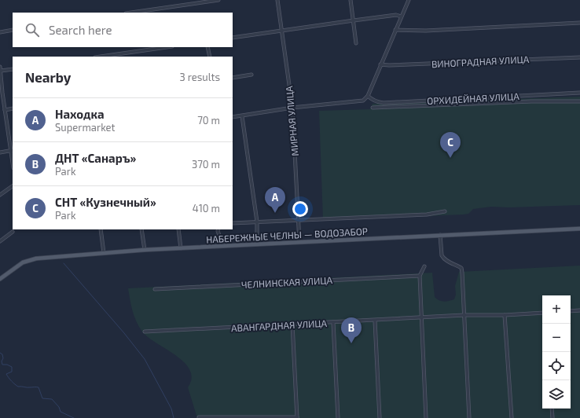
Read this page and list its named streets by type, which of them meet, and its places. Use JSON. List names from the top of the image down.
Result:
{
  "streets": {
    "main road": ["НАБЕРЕЖНЫЕ ЧЕЛНЫ — ВОДОЗАБОР"],
    "street": [
      "ВИНОГРАДНАЯ УЛИЦА",
      "ОРХИДЕЙНАЯ УЛИЦА",
      "МИРНАЯ УЛИЦА",
      "ЧЕЛНИНСКАЯ УЛИЦА",
      "АВАНГАРДНАЯ УЛИЦА"
    ]
  },
  "crossings": [
    ["МИРНАЯ УЛИЦА", "НАБЕРЕЖНЫЕ ЧЕЛНЫ — ВОДОЗАБОР"]
  ],
  "page": {
    "search": "Search here",
    "heading": ["Nearby", "3 results"],
    "list": [
      {
        "mark": "A",
        "name": "Находка",
        "note": "Supermarket",
        "value": "70 m"
      },
      {
        "mark": "B",
        "name": "ДНТ «Санаръ»",
        "note": "Park",
        "value": "370 m"
      },
      {
        "mark": "C",
        "name": "СНТ «Кузнечный»",
        "note": "Park",
        "value": "410 m"
      }
    ],
    "pins": ["C", "A", "B"],
    "map_buttons": ["+", "−"]
  }
}
